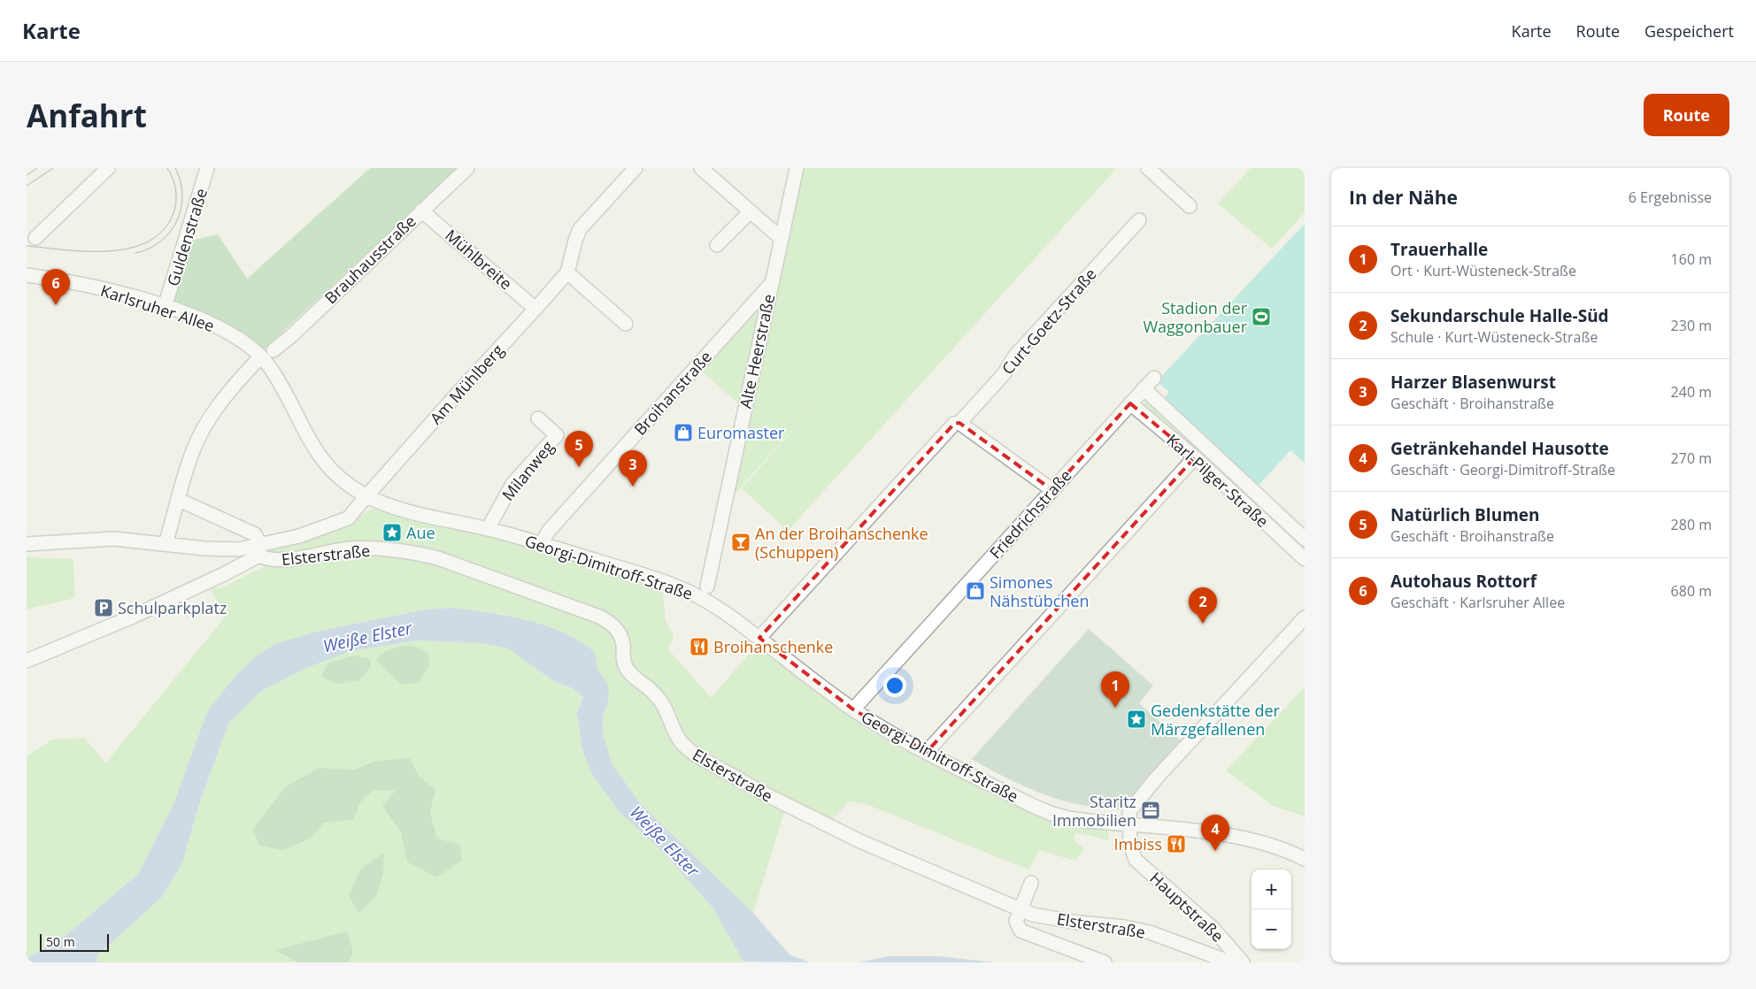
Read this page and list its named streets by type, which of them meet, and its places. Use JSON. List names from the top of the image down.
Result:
{
  "streets": {
    "street": [
      "Guldenstraße",
      "Brauhausstraße",
      "Mühlbreite",
      "Karlsruher Allee",
      "Curt-Goetz-Straße",
      "Alte Heerstraße",
      "Am Mühlberg",
      "Broihanstraße",
      "Milanweg",
      "Karl-Pilger-Straße",
      "Friedrichstraße",
      "Elsterstraße",
      "Georgi-Dimitroff-Straße",
      "Hauptstraße"
    ]
  },
  "crossings": [
    ["Guldenstraße", "Karlsruher Allee"],
    ["Brauhausstraße", "Mühlbreite"],
    ["Mühlbreite", "Am Mühlberg"],
    ["Karlsruher Allee", "Am Mühlberg"],
    ["Karlsruher Allee", "Georgi-Dimitroff-Straße"],
    ["Curt-Goetz-Straße", "Georgi-Dimitroff-Straße"],
    ["Alte Heerstraße", "Broihanstraße"],
    ["Am Mühlberg", "Georgi-Dimitroff-Straße"],
    ["Broihanstraße", "Georgi-Dimitroff-Straße"],
    ["Milanweg", "Georgi-Dimitroff-Straße"],
    ["Karl-Pilger-Straße", "Friedrichstraße"],
    ["Friedrichstraße", "Georgi-Dimitroff-Straße"],
    ["Georgi-Dimitroff-Straße", "Hauptstraße"]
  ],
  "water": ["Weiße Elster"],
  "places": {
    "sports": ["Stadion der Waggonbauer"],
    "shop": ["Euromaster", "Simones Nähstübchen"],
    "place": ["Aue", "Gedenkstätte der Märzgefallenen"],
    "bar": ["An der Broihanschenke (Schuppen)"],
    "parking": ["Schulparkplatz"],
    "restaurant": ["Broihanschenke", "Imbiss"],
    "office": ["Staritz Immobilien"]
  },
  "scale_bar": "50 m",
  "page": {
    "header": "Karte",
    "nav": ["Karte", "Route", "Gespeichert"],
    "buttons": "Route",
    "title": "Anfahrt",
    "heading": ["In der Nähe", "6 Ergebnisse"],
    "list": [
      {
        "mark": "1",
        "name": "Trauerhalle",
        "note": "Ort · Kurt-Wüsteneck-Straße",
        "value": "160 m"
      },
      {
        "mark": "2",
        "name": "Sekundarschule Halle-Süd",
        "note": "Schule · Kurt-Wüsteneck-Straße",
        "value": "230 m"
      },
      {
        "mark": "3",
        "name": "Harzer Blasenwurst",
        "note": "Geschäft · Broihanstraße",
        "value": "240 m"
      },
      {
        "mark": "4",
        "name": "Getränkehandel Hausotte",
        "note": "Geschäft · Georgi-Dimitroff-Straße",
        "value": "270 m"
      },
      {
        "mark": "5",
        "name": "Natürlich Blumen",
        "note": "Geschäft · Broihanstraße",
        "value": "280 m"
      },
      {
        "mark": "6",
        "name": "Autohaus Rottorf",
        "note": "Geschäft · Karlsruher Allee",
        "value": "680 m"
      }
    ],
    "pins": [
      "6",
      "5",
      "3",
      "2",
      "1",
      "4"
    ],
    "map_buttons": ["+", "−"],
    "scale": "50 m"
  }
}
